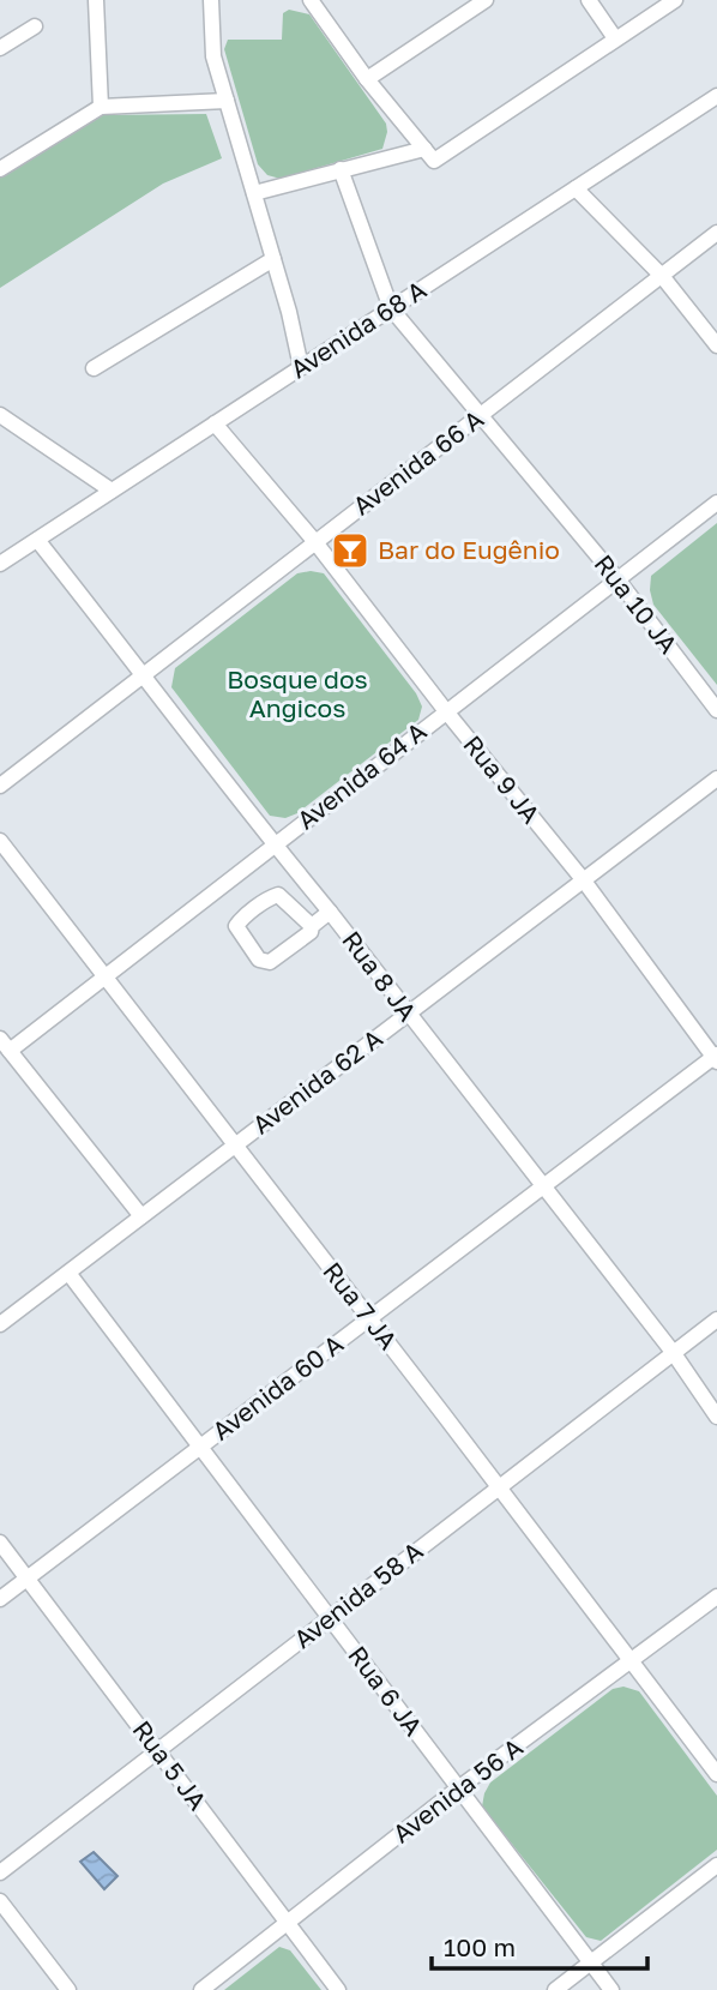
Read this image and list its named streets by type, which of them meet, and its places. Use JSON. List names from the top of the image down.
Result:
{
  "streets": {
    "street": [
      "Avenida 68 A",
      "Avenida 66 A",
      "Rua 10 JA",
      "Avenida 64 A",
      "Rua 9 JA",
      "Rua 8 JA",
      "Avenida 62 A",
      "Rua 7 JA",
      "Avenida 60 A",
      "Avenida 58 A",
      "Rua 6 JA",
      "Rua 5 JA",
      "Avenida 56 A"
    ]
  },
  "crossings": [
    ["Avenida 68 A", "Rua 10 JA"],
    ["Avenida 68 A", "Rua 9 JA"],
    ["Avenida 68 A", "Rua 8 JA"],
    ["Avenida 66 A", "Rua 10 JA"],
    ["Avenida 66 A", "Rua 9 JA"],
    ["Avenida 66 A", "Rua 8 JA"],
    ["Rua 10 JA", "Avenida 64 A"],
    ["Avenida 64 A", "Rua 9 JA"],
    ["Avenida 64 A", "Rua 8 JA"],
    ["Avenida 64 A", "Rua 7 JA"],
    ["Rua 9 JA", "Avenida 62 A"],
    ["Rua 9 JA", "Avenida 60 A"],
    ["Rua 8 JA", "Avenida 62 A"],
    ["Rua 8 JA", "Avenida 60 A"],
    ["Rua 8 JA", "Avenida 58 A"],
    ["Avenida 62 A", "Rua 7 JA"],
    ["Avenida 62 A", "Rua 6 JA"],
    ["Rua 7 JA", "Avenida 60 A"],
    ["Rua 7 JA", "Avenida 58 A"],
    ["Rua 7 JA", "Avenida 56 A"],
    ["Avenida 60 A", "Rua 6 JA"],
    ["Avenida 60 A", "Rua 5 JA"],
    ["Avenida 58 A", "Rua 6 JA"],
    ["Avenida 58 A", "Rua 5 JA"],
    ["Rua 6 JA", "Avenida 56 A"],
    ["Rua 5 JA", "Avenida 56 A"]
  ],
  "parks": ["Bosque dos Angicos"],
  "places": {
    "bar": ["Bar do Eugênio"]
  },
  "scale_bar": "100 m"
}
